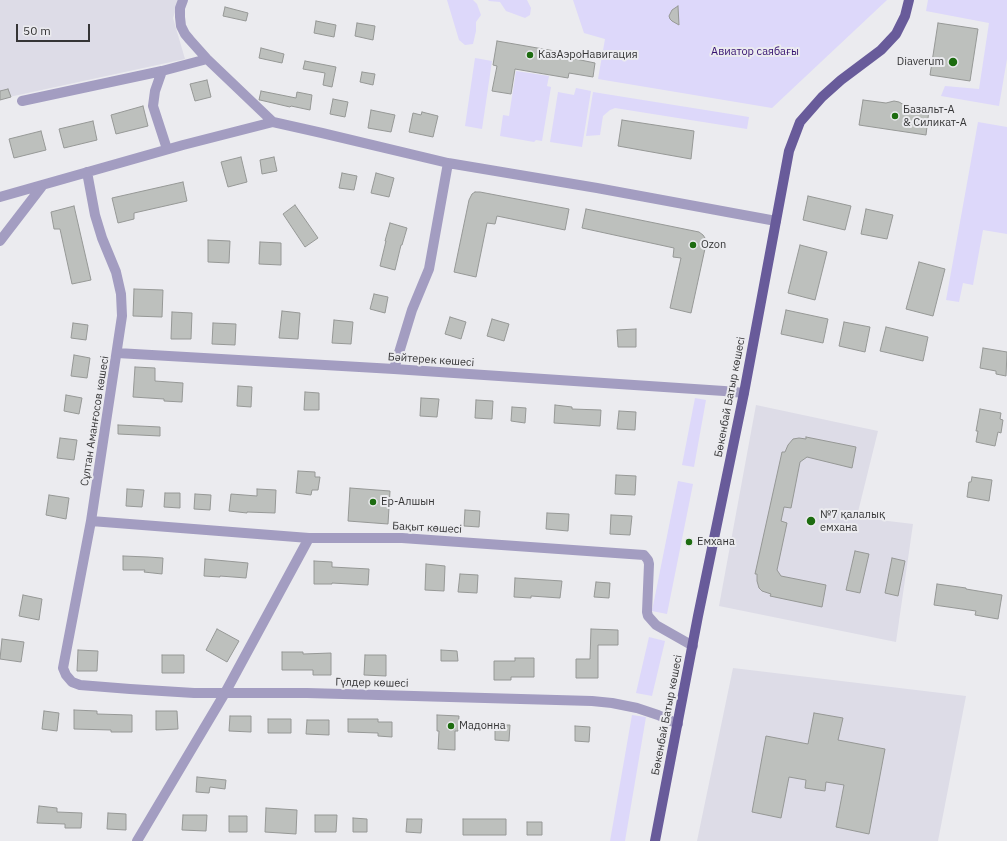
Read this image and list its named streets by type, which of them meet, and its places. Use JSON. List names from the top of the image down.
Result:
{
  "streets": {
    "main road": ["Бөкенбай Батыр көшесі"],
    "street": [
      "Бәйтерек көшесі",
      "Сұлтан Аманғосов көшесі",
      "Бақыт көшесі",
      "Гүлдер көшесі"
    ]
  },
  "crossings": [
    ["Бәйтерек көшесі", "Бөкенбай Батыр көшесі"],
    ["Бәйтерек көшесі", "Сұлтан Аманғосов көшесі"],
    ["Бөкенбай Батыр көшесі", "Бақыт көшесі"],
    ["Бөкенбай Батыр көшесі", "Гүлдер көшесі"],
    ["Сұлтан Аманғосов көшесі", "Бақыт көшесі"],
    ["Сұлтан Аманғосов көшесі", "Гүлдер көшесі"]
  ],
  "parks": ["Авиатор саябағы"],
  "places": [
    "КазАэроНавигация",
    "Diaverum",
    "Базальт-А & Силикат-А",
    "Ozon",
    "Ер-Алшын",
    "№7 қалалық емхана",
    "Емхана",
    "Мадонна"
  ],
  "scale_bar": "50 m"
}
